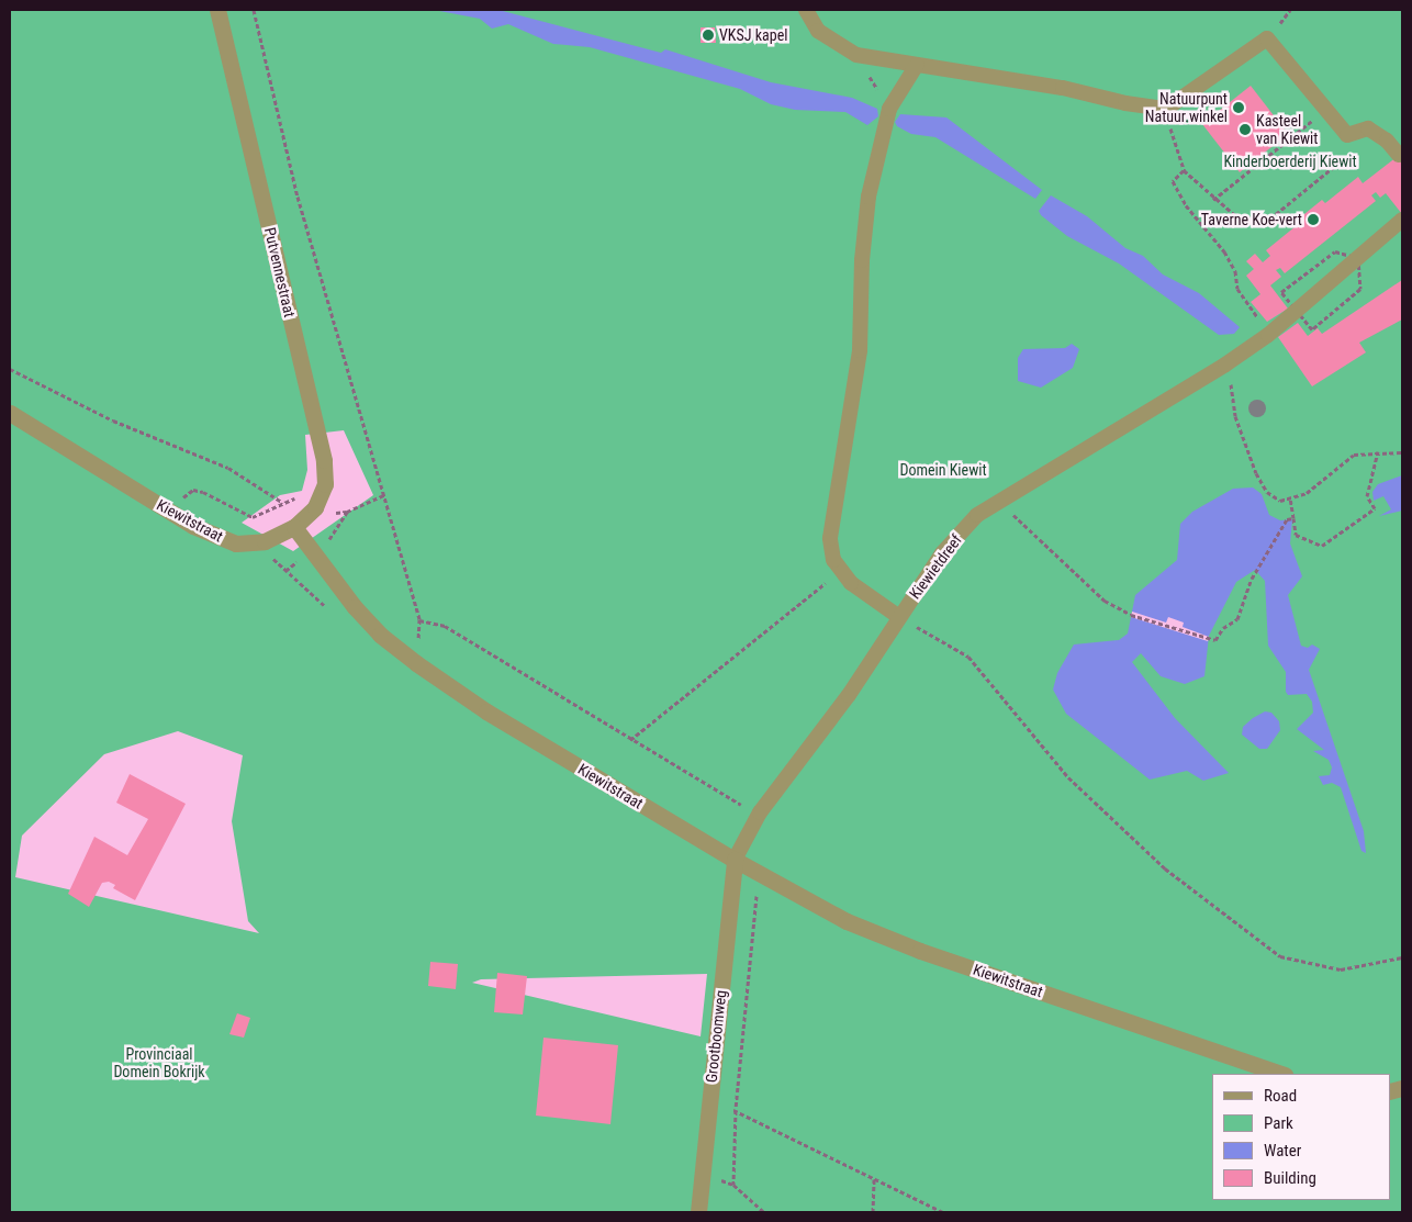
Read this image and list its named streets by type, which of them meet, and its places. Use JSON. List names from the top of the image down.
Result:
{
  "streets": {
    "street": ["Putvennestraat", "Kiewitstraat", "Grootboomweg"],
    "lane": ["Kiewietdreef"]
  },
  "crossings": [
    ["Putvennestraat", "Kiewitstraat"],
    ["Kiewitstraat", "Kiewietdreef"],
    ["Kiewitstraat", "Grootboomweg"],
    ["Kiewietdreef", "Grootboomweg"]
  ],
  "parks": ["Kinderboerderij Kiewit", "Domein Kiewit", "Provinciaal Domein Bokrijk"],
  "places": [
    "VKSJ kapel",
    "Natuurpunt Natuur.winkel",
    "Kasteel van Kiewit",
    "Taverne Koe-vert"
  ],
  "legend": [
    "Road",
    "Park",
    "Water",
    "Building"
  ]
}
